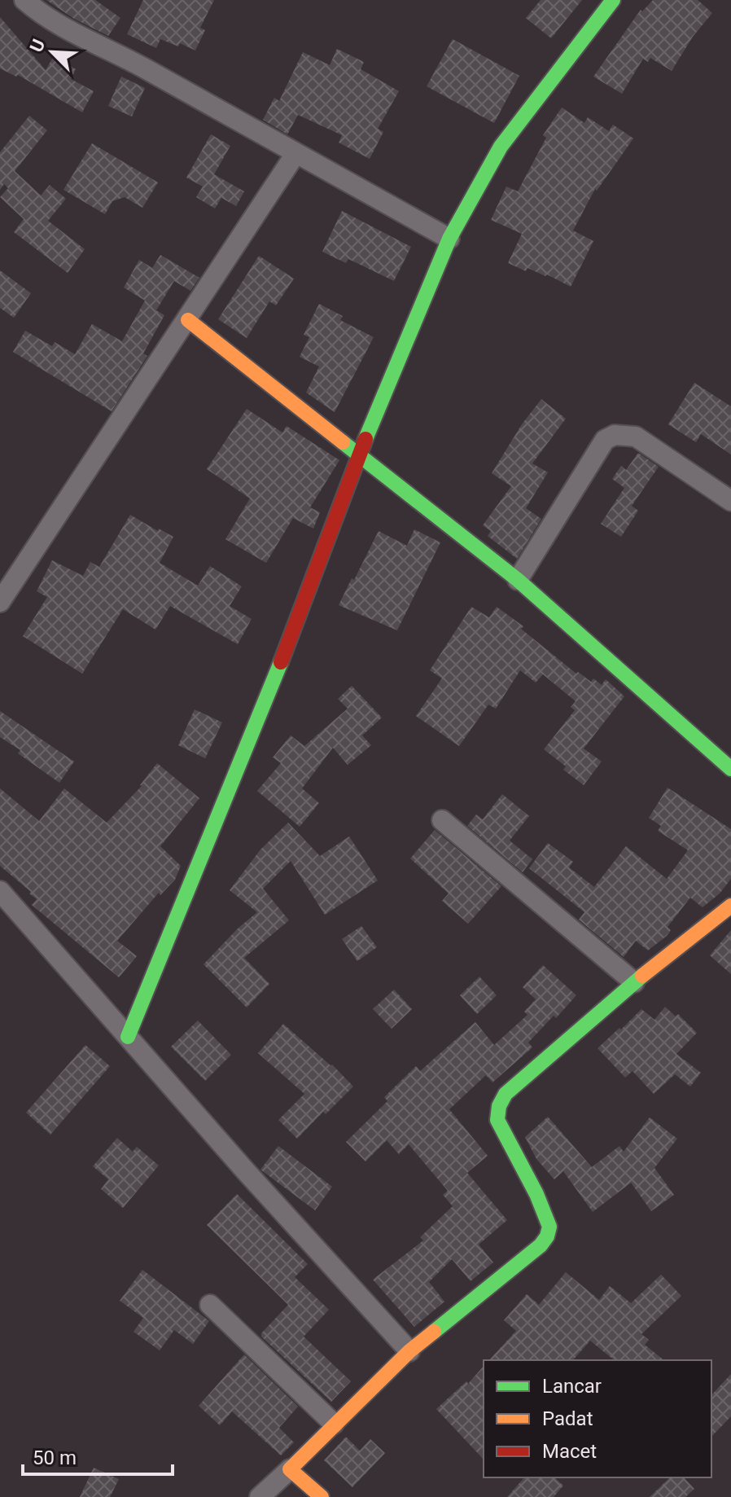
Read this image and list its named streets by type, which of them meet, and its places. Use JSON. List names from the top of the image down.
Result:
{
  "legend": ["Lancar", "Padat", "Macet"],
  "scale_bar": "50 m",
  "north": "top left"
}
